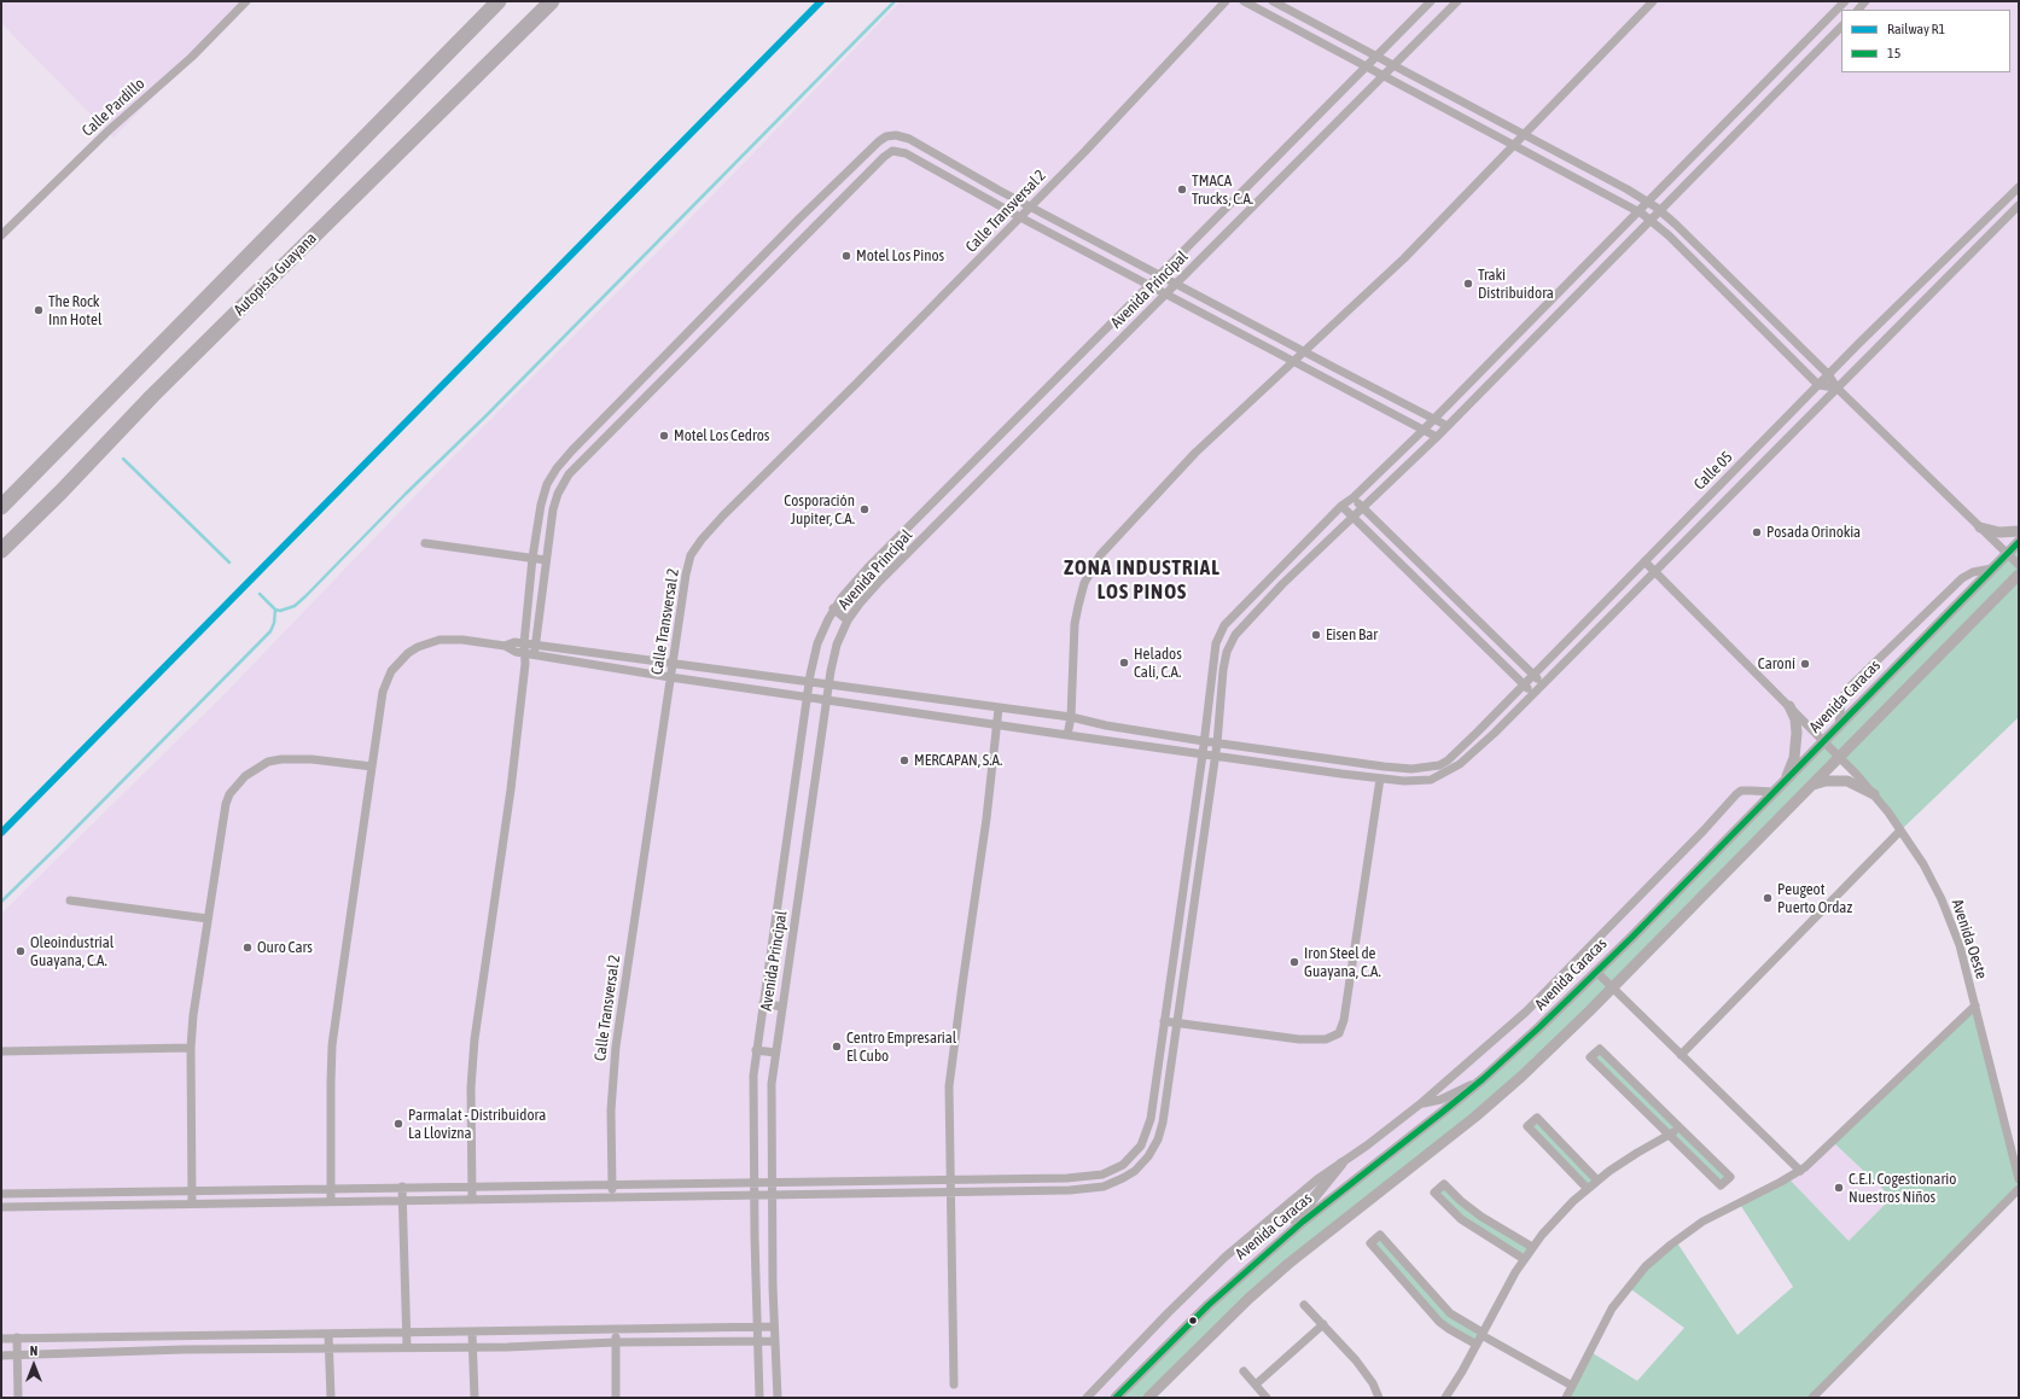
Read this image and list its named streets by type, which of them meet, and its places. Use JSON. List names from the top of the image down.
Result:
{
  "streets": {
    "highway": ["Autopista Guayana"],
    "street": [
      "Calle Pardillo",
      "Calle Transversal 2",
      "Avenida Principal",
      "Calle 05",
      "Avenida Caracas",
      "Avenida Oeste"
    ]
  },
  "crossings": [
    ["Calle Transversal 2", "Calle 05"],
    ["Avenida Principal", "Calle 05"],
    ["Calle 05", "Avenida Oeste"],
    ["Avenida Caracas", "Avenida Oeste"]
  ],
  "districts": ["ZONA INDUSTRIAL LOS PINOS"],
  "places": [
    "TMACA Trucks, C.A.",
    "Motel Los Pinos",
    "Traki Distribuidora",
    "The Rock Inn Hotel",
    "Motel Los Cedros",
    "Cosporación Jupiter, C.A.",
    "Posada Orinokia",
    "Eisen Bar",
    "Helados Cali, C.A.",
    "Caroní",
    "MERCAPAN, S.A.",
    "Peugeot Puerto Ordaz",
    "Ouro Cars",
    "Oleoindustrial Guayana, C.A.",
    "Iron Steel de Guayana, C.A.",
    "Centro Empresarial El Cubo",
    "Parmalat - Distribuidora La Llovizna",
    "C.E.I. Cogestionario Nuestros Niños"
  ],
  "lines": ["rail line R1", "transit line 15"],
  "legend": ["Railway R1", "15"],
  "north": "top"
}
